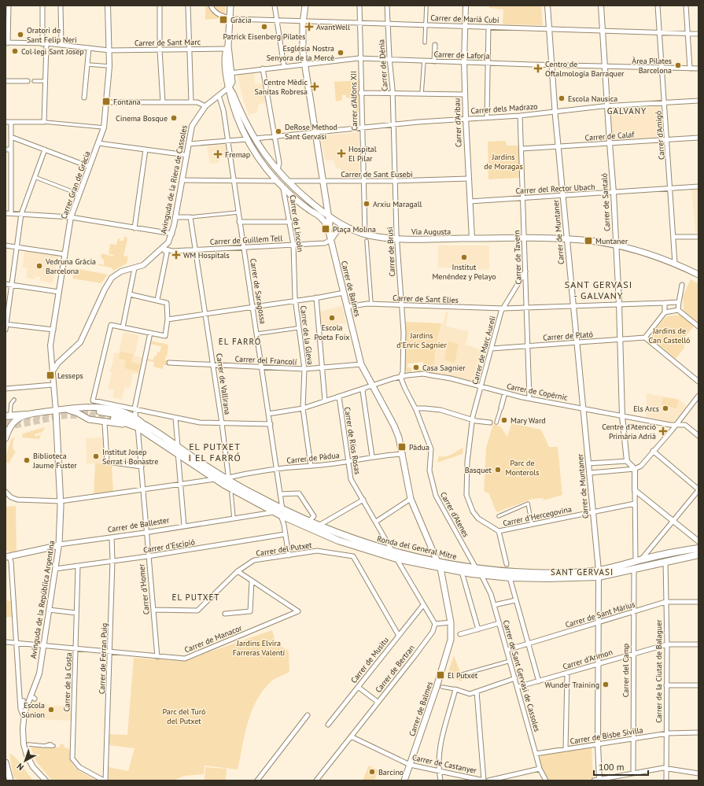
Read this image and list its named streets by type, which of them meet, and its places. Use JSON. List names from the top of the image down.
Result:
{
  "streets": {
    "main road": [
      "Via Augusta",
      "Carrer de Balmes",
      "Carrer de Ballester",
      "Ronda del General Mitre",
      "Avinguda de la República Argentina"
    ],
    "street": [
      "Carrer de Marià Cubí",
      "Carrer de Sant Marc",
      "Carrer de Laforja",
      "Carrer de Dénia",
      "Carrer d'Alfons XII",
      "Carrer dels Madrazo",
      "Carrer d'Aribau",
      "Carrer d'Amigó",
      "Carrer de Calaf",
      "Carrer de Sant Eusebi",
      "Avinguda de la Riera de Cassoles",
      "Carrer Gran de Gràcia",
      "Carrer del Rector Ubach",
      "Carrer de Santaló",
      "Carrer de Lincoln",
      "Carrer de Muntaner",
      "Carrer de Guillem Tell",
      "Carrer de Brusi",
      "Carrer de Tavern",
      "Carrer de Saragossa",
      "Carrer de Sant Elies",
      "Carrer de la Gleva",
      "Carrer de Plató",
      "Carrer de Marc Aureli",
      "Carrer del Francolí",
      "Carrer de Vallirana",
      "Carrer de Copèrnic",
      "Carrer de Ríos Rosas",
      "Carrer de Pàdua",
      "Carrer d'Atenes",
      "Carrer d'Hercegovina",
      "Carrer d'Escipió",
      "Carrer del Putxet",
      "Carrer d'Homer",
      "Carrer de Sant Màrius",
      "Carrer de Manacor",
      "Carrer de Ferran Puig",
      "Carrer d'Arimon",
      "Carrer de Musitu",
      "Carrer de Bertran",
      "Carrer del Camp",
      "Carrer de la Ciutat de Balaguer",
      "Carrer de Sant Gervasi de Cassoles",
      "Carrer de la Costa",
      "Carrer de Bisbe Sivilla",
      "Carrer de Castanyer"
    ]
  },
  "crossings": [
    ["Carrer de Marià Cubí", "Carrer de Dénia"],
    ["Carrer de Marià Cubí", "Carrer d'Alfons XII"],
    ["Carrer de Marià Cubí", "Carrer d'Aribau"],
    ["Carrer de Marià Cubí", "Carrer d'Amigó"],
    ["Carrer de Marià Cubí", "Carrer de Santaló"],
    ["Carrer de Marià Cubí", "Via Augusta"],
    ["Carrer de Marià Cubí", "Carrer de Muntaner"],
    ["Carrer de Marià Cubí", "Carrer de Balmes"],
    ["Carrer de Sant Marc", "Carrer Gran de Gràcia"],
    ["Carrer de Sant Marc", "Via Augusta"],
    ["Carrer de Laforja", "Carrer de Dénia"],
    ["Carrer de Laforja", "Carrer d'Alfons XII"],
    ["Carrer de Laforja", "Carrer d'Aribau"],
    ["Carrer de Laforja", "Carrer d'Amigó"],
    ["Carrer de Laforja", "Carrer de Santaló"],
    ["Carrer de Laforja", "Via Augusta"],
    ["Carrer de Laforja", "Carrer de Muntaner"],
    ["Carrer de Laforja", "Carrer de Balmes"],
    ["Carrer de Dénia", "Carrer dels Madrazo"],
    ["Carrer de Dénia", "Carrer de Brusi"],
    ["Carrer d'Alfons XII", "Carrer dels Madrazo"],
    ["Carrer d'Alfons XII", "Carrer de Sant Eusebi"],
    ["Carrer d'Alfons XII", "Via Augusta"],
    ["Carrer dels Madrazo", "Carrer d'Aribau"],
    ["Carrer dels Madrazo", "Carrer d'Amigó"],
    ["Carrer dels Madrazo", "Carrer de Santaló"],
    ["Carrer dels Madrazo", "Via Augusta"],
    ["Carrer dels Madrazo", "Carrer de Muntaner"],
    ["Carrer dels Madrazo", "Carrer de Brusi"],
    ["Carrer dels Madrazo", "Carrer de Tavern"],
    ["Carrer dels Madrazo", "Carrer de Balmes"],
    ["Carrer d'Aribau", "Carrer de Sant Eusebi"],
    ["Carrer d'Aribau", "Carrer del Rector Ubach"],
    ["Carrer d'Aribau", "Via Augusta"],
    ["Carrer d'Amigó", "Carrer de Calaf"],
    ["Carrer d'Amigó", "Carrer del Rector Ubach"],
    ["Carrer d'Amigó", "Via Augusta"],
    ["Carrer de Calaf", "Carrer de Santaló"],
    ["Carrer de Calaf", "Carrer de Muntaner"],
    ["Carrer de Calaf", "Carrer de Tavern"],
    ["Carrer de Sant Eusebi", "Avinguda de la Riera de Cassoles"],
    ["Carrer de Sant Eusebi", "Via Augusta"],
    ["Carrer de Sant Eusebi", "Carrer de Brusi"],
    ["Carrer de Sant Eusebi", "Carrer de Balmes"],
    ["Carrer de Sant Eusebi", "Carrer de Saragossa"],
    ["Avinguda de la Riera de Cassoles", "Carrer Gran de Gràcia"],
    ["Avinguda de la Riera de Cassoles", "Via Augusta"],
    ["Avinguda de la Riera de Cassoles", "Carrer de Guillem Tell"],
    ["Avinguda de la Riera de Cassoles", "Carrer de Saragossa"],
    ["Carrer Gran de Gràcia", "Ronda del General Mitre"],
    ["Carrer Gran de Gràcia", "Avinguda de la República Argentina"],
    ["Carrer del Rector Ubach", "Carrer de Santaló"],
    ["Carrer del Rector Ubach", "Carrer de Muntaner"],
    ["Carrer del Rector Ubach", "Carrer de Tavern"],
    ["Carrer de Santaló", "Via Augusta"],
    ["Carrer de Santaló", "Carrer de Sant Elies"],
    ["Carrer de Santaló", "Carrer de Plató"],
    ["Carrer de Santaló", "Carrer de Copèrnic"],
    ["Carrer de Lincoln", "Carrer de Guillem Tell"],
    ["Carrer de Lincoln", "Carrer de la Gleva"],
    ["Via Augusta", "Carrer de Muntaner"],
    ["Via Augusta", "Carrer de Brusi"],
    ["Via Augusta", "Carrer de Tavern"],
    ["Via Augusta", "Carrer de Balmes"],
    ["Carrer de Muntaner", "Carrer de Sant Elies"],
    ["Carrer de Muntaner", "Carrer de Plató"],
    ["Carrer de Muntaner", "Carrer de Copèrnic"],
    ["Carrer de Muntaner", "Carrer d'Hercegovina"],
    ["Carrer de Muntaner", "Ronda del General Mitre"],
    ["Carrer de Muntaner", "Carrer de Sant Màrius"],
    ["Carrer de Muntaner", "Carrer d'Arimon"],
    ["Carrer de Muntaner", "Carrer de Bisbe Sivilla"],
    ["Carrer de Guillem Tell", "Carrer de Balmes"],
    ["Carrer de Guillem Tell", "Carrer de Saragossa"],
    ["Carrer de Guillem Tell", "Carrer de Vallirana"],
    ["Carrer de Brusi", "Carrer de Sant Elies"],
    ["Carrer de Brusi", "Carrer de Copèrnic"],
    ["Carrer de Brusi", "Carrer d'Atenes"],
    ["Carrer de Tavern", "Carrer de Sant Elies"],
    ["Carrer de Tavern", "Carrer de Plató"],
    ["Carrer de Tavern", "Carrer de Marc Aureli"],
    ["Carrer de Tavern", "Carrer de Copèrnic"],
    ["Carrer de Balmes", "Carrer de Sant Elies"],
    ["Carrer de Balmes", "Carrer del Francolí"],
    ["Carrer de Balmes", "Carrer de Copèrnic"],
    ["Carrer de Balmes", "Carrer de Pàdua"],
    ["Carrer de Balmes", "Ronda del General Mitre"],
    ["Carrer de Balmes", "Carrer de Castanyer"],
    ["Carrer de Saragossa", "Carrer del Francolí"],
    ["Carrer de Saragossa", "Carrer de Copèrnic"],
    ["Carrer de Saragossa", "Carrer de Pàdua"],
    ["Carrer de Saragossa", "Carrer d'Escipió"],
    ["Carrer de Saragossa", "Ronda del General Mitre"],
    ["Carrer de Saragossa", "Carrer del Putxet"],
    ["Carrer de Sant Elies", "Carrer de Marc Aureli"],
    ["Carrer de la Gleva", "Carrer del Francolí"],
    ["Carrer de la Gleva", "Carrer de Copèrnic"],
    ["Carrer de la Gleva", "Carrer de Pàdua"],
    ["Carrer de Plató", "Carrer de Marc Aureli"],
    ["Carrer de Marc Aureli", "Carrer de Copèrnic"],
    ["Carrer de Marc Aureli", "Carrer d'Hercegovina"],
    ["Carrer del Francolí", "Carrer de Vallirana"],
    ["Carrer de Vallirana", "Carrer de Pàdua"],
    ["Carrer de Vallirana", "Ronda del General Mitre"],
    ["Carrer de Copèrnic", "Carrer de Ríos Rosas"],
    ["Carrer de Copèrnic", "Carrer d'Atenes"],
    ["Carrer de Ríos Rosas", "Carrer de Pàdua"],
    ["Carrer de Ríos Rosas", "Ronda del General Mitre"],
    ["Carrer de Pàdua", "Ronda del General Mitre"],
    ["Carrer d'Atenes", "Ronda del General Mitre"],
    ["Carrer de Ballester", "Ronda del General Mitre"],
    ["Carrer de Ballester", "Carrer d'Homer"],
    ["Carrer de Ballester", "Avinguda de la República Argentina"],
    ["Carrer de Ballester", "Carrer de Ferran Puig"],
    ["Carrer d'Escipió", "Carrer d'Homer"],
    ["Carrer d'Escipió", "Avinguda de la República Argentina"],
    ["Carrer d'Escipió", "Carrer de Ferran Puig"],
    ["Carrer d'Escipió", "Carrer de la Costa"],
    ["Ronda del General Mitre", "Carrer d'Homer"],
    ["Ronda del General Mitre", "Avinguda de la República Argentina"],
    ["Ronda del General Mitre", "Carrer del Camp"],
    ["Ronda del General Mitre", "Carrer de la Ciutat de Balaguer"],
    ["Ronda del General Mitre", "Carrer de Sant Gervasi de Cassoles"],
    ["Carrer del Putxet", "Carrer d'Homer"],
    ["Carrer del Putxet", "Carrer de Musitu"],
    ["Carrer d'Homer", "Carrer de Manacor"],
    ["Avinguda de la República Argentina", "Carrer de Manacor"],
    ["Carrer de Sant Màrius", "Carrer del Camp"],
    ["Carrer de Sant Màrius", "Carrer de la Ciutat de Balaguer"],
    ["Carrer de Sant Màrius", "Carrer de Sant Gervasi de Cassoles"],
    ["Carrer de Manacor", "Carrer de Ferran Puig"],
    ["Carrer de Manacor", "Carrer de la Costa"],
    ["Carrer de Ferran Puig", "Carrer de la Costa"],
    ["Carrer d'Arimon", "Carrer del Camp"],
    ["Carrer d'Arimon", "Carrer de la Ciutat de Balaguer"],
    ["Carrer d'Arimon", "Carrer de Sant Gervasi de Cassoles"],
    ["Carrer de Bertran", "Carrer de Castanyer"],
    ["Carrer del Camp", "Carrer de Bisbe Sivilla"],
    ["Carrer de la Ciutat de Balaguer", "Carrer de Bisbe Sivilla"],
    ["Carrer de Sant Gervasi de Cassoles", "Carrer de Bisbe Sivilla"]
  ],
  "districts": [
    "GALVANY",
    "SANT GERVASI - GALVANY",
    "EL FARRÓ",
    "EL PUTXET I EL FARRÓ",
    "SANT GERVASI",
    "EL PUTXET"
  ],
  "parks": [
    "Jardins de Moragas",
    "Jardins de Can Castelló",
    "Jardins d'Enric Sagnier",
    "Parc de Monterols",
    "Jardins Elvira Farreras Valentí",
    "Parc del Turó del Putxet"
  ],
  "places": {
    "transit": [
      "Gràcia",
      "Fontana",
      "Plaça Molina",
      "Muntaner",
      "Lesseps",
      "Pàdua",
      "El Putxet"
    ],
    "other": [
      "Patrick Eisenberg Pilates",
      "Oratori de Sant Felip Neri",
      "Col·legi Sant Josep",
      "Església Nostra Senyora de la Mercè",
      "Àrea Pilates Barcelona",
      "Escola Nausica",
      "Cinema Bosque",
      "DeRose Method Sant Gervasi",
      "Arxiu Maragall",
      "Institut Menéndez y Pelayo",
      "Vedruna Gràcia Barcelona",
      "Escola Poeta Foix",
      "Casa Sagnier",
      "Els Arcs",
      "Mary Ward",
      "Institut Josep Serrat i Bonastre",
      "Biblioteca Jaume Fuster",
      "Basquet",
      "Wunder Training",
      "Escola Súnion",
      "Barcino"
    ],
    "health": [
      "AvantWell",
      "Centro de Oftalmología Barraquer",
      "Centre Mèdic Sanitas Robresa",
      "Hospital El Pilar",
      "Fremap",
      "WM Hospitals",
      "Centre d'Atenció Primària Adrià"
    ]
  },
  "scale_bar": "100 m",
  "north": "bottom left"
}
